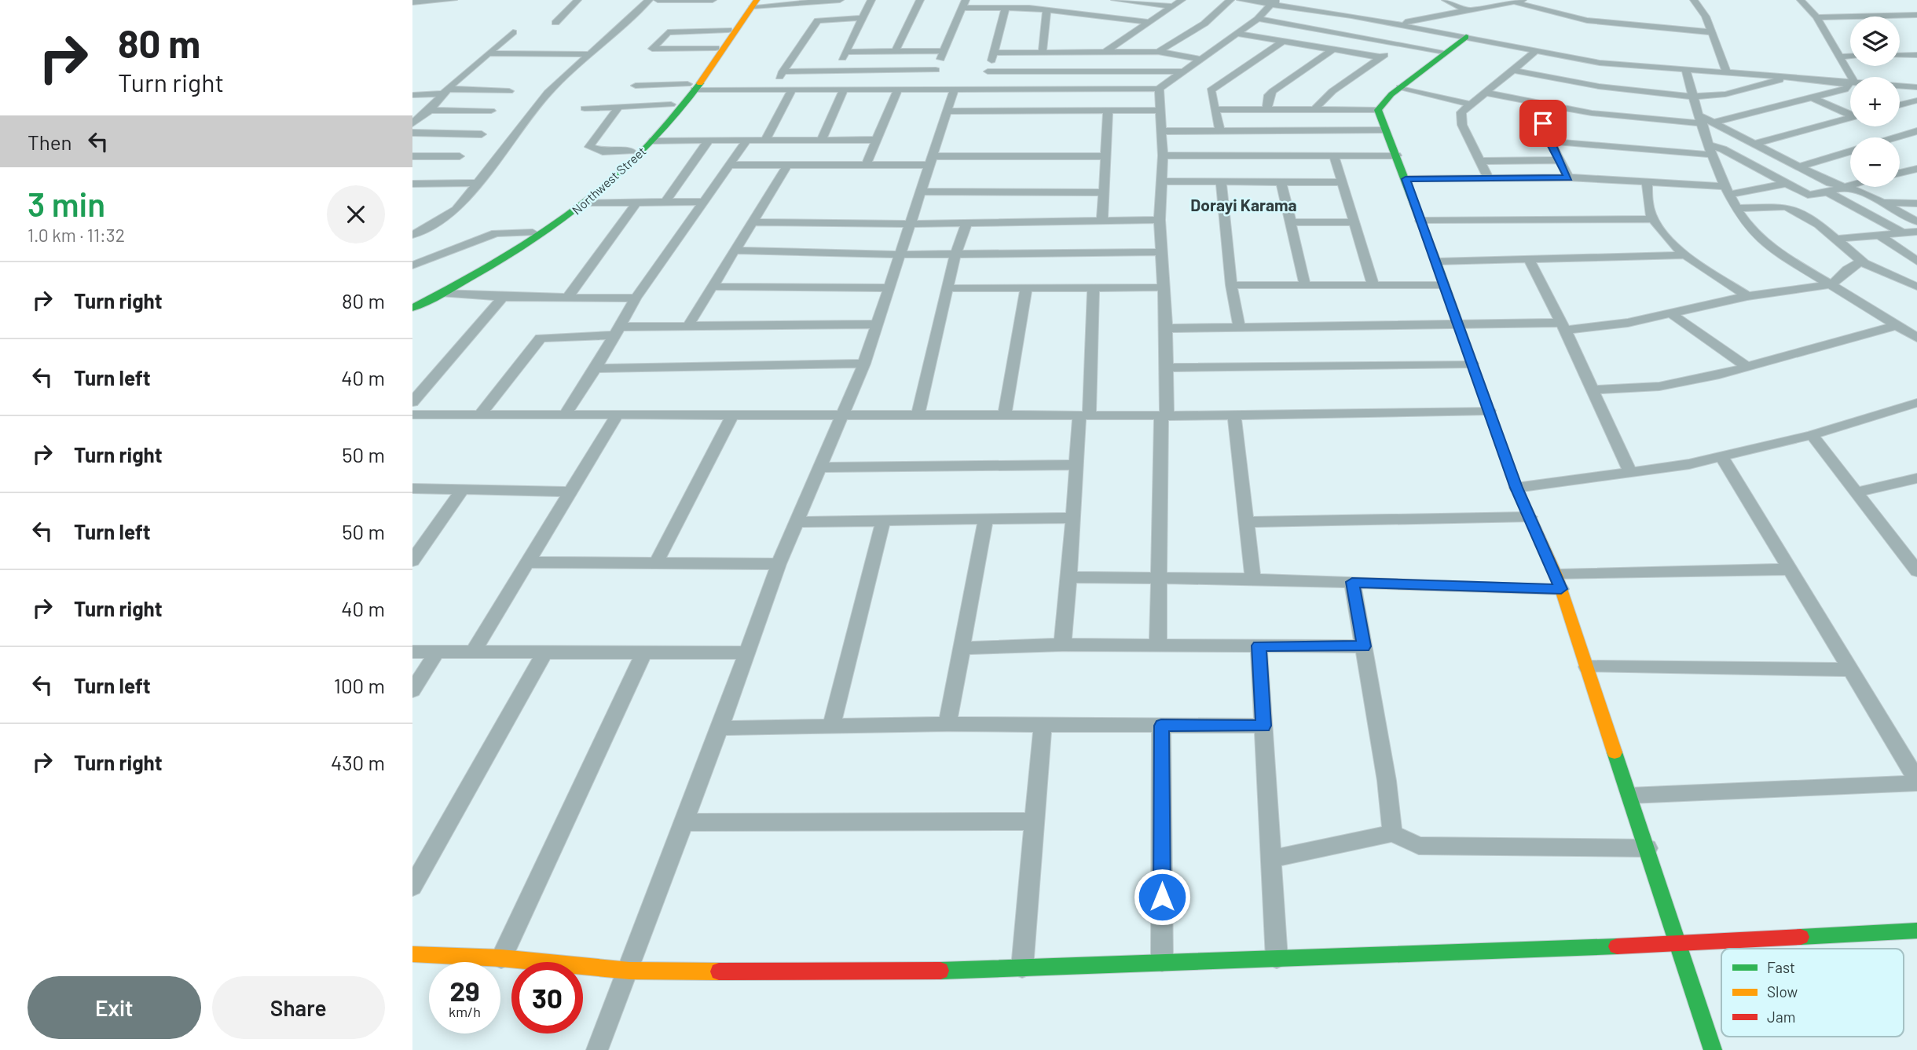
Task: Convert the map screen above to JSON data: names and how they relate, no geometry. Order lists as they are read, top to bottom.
{
  "streets": {
    "street": ["Northwest Street"]
  },
  "districts": ["Dorayi Karama"],
  "legend": ["Fast", "Slow", "Jam"],
  "page": {
    "turn": ["80 m", "Turn right"],
    "map_buttons": ["+", "−"],
    "then": "Then",
    "heading": ["3 min", "1.0 km · 11:32"],
    "list": [
      {
        "name": "Turn right",
        "value": "80 m"
      },
      {
        "name": "Turn left",
        "value": "40 m"
      },
      {
        "name": "Turn right",
        "value": "50 m"
      },
      {
        "name": "Turn left",
        "value": "50 m"
      },
      {
        "name": "Turn right",
        "value": "40 m"
      },
      {
        "name": "Turn left",
        "value": "100 m"
      },
      {
        "name": "Turn right",
        "value": "430 m"
      }
    ],
    "speed": "29 km/h",
    "limit": "30",
    "buttons": ["Exit", "Share"]
  }
}
